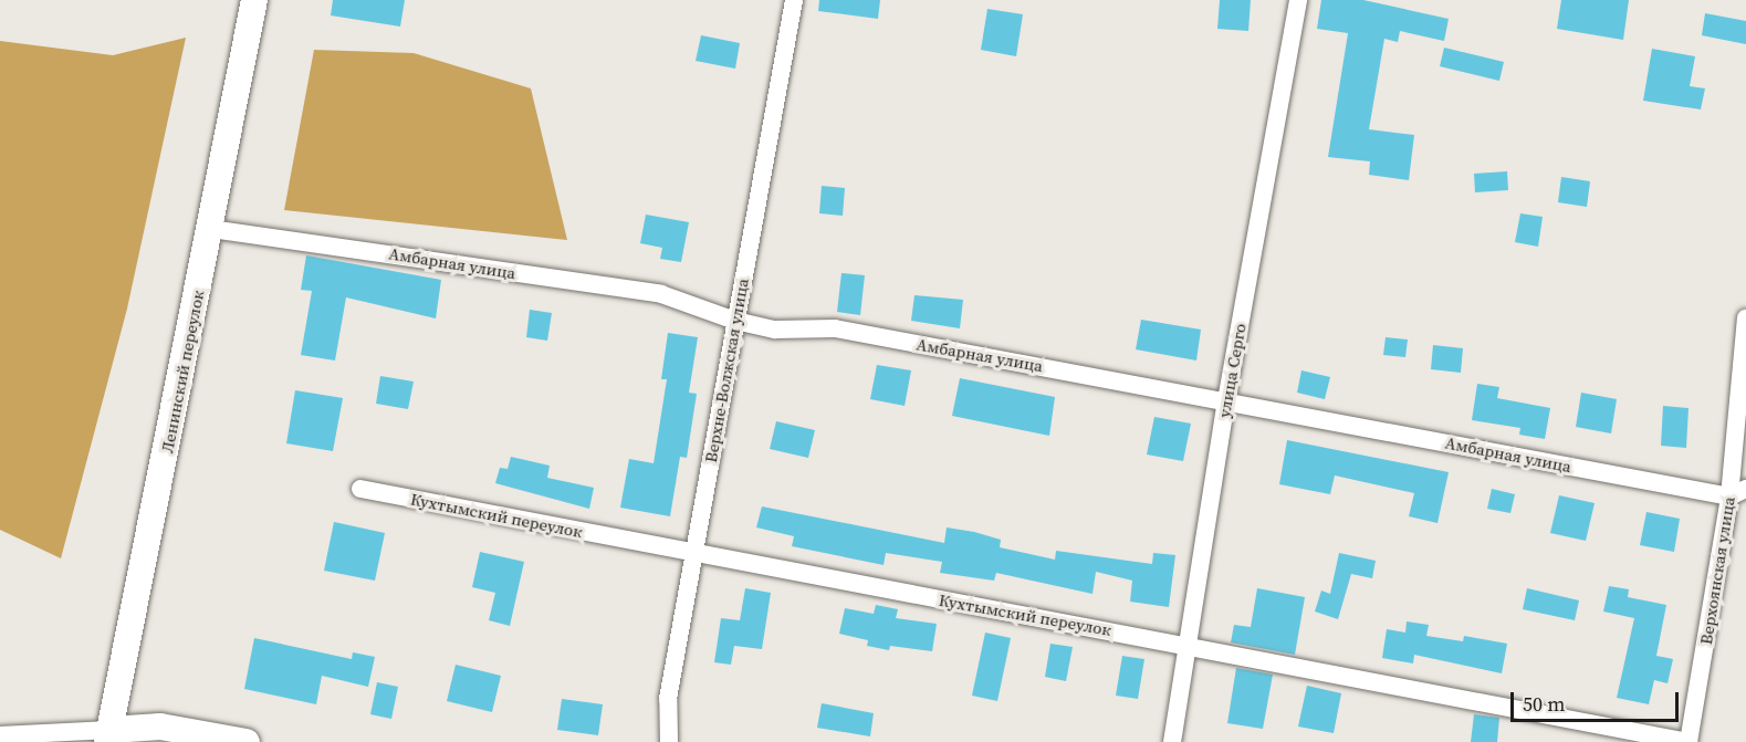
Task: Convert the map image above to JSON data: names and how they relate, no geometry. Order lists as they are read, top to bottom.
{
  "streets": {
    "main road": ["Ленинский переулок"],
    "street": [
      "Амбарная улица",
      "Верхне-Волжская улица",
      "улица Серго",
      "Кухтымский переулок",
      "Верхоянская улица"
    ]
  },
  "crossings": [
    ["Амбарная улица", "Верхне-Волжская улица"],
    ["Амбарная улица", "улица Серго"],
    ["Амбарная улица", "Ленинский переулок"],
    ["Амбарная улица", "Верхоянская улица"],
    ["Верхне-Волжская улица", "Кухтымский переулок"],
    ["улица Серго", "Кухтымский переулок"],
    ["Кухтымский переулок", "Верхоянская улица"]
  ],
  "scale_bar": "50 m"
}
